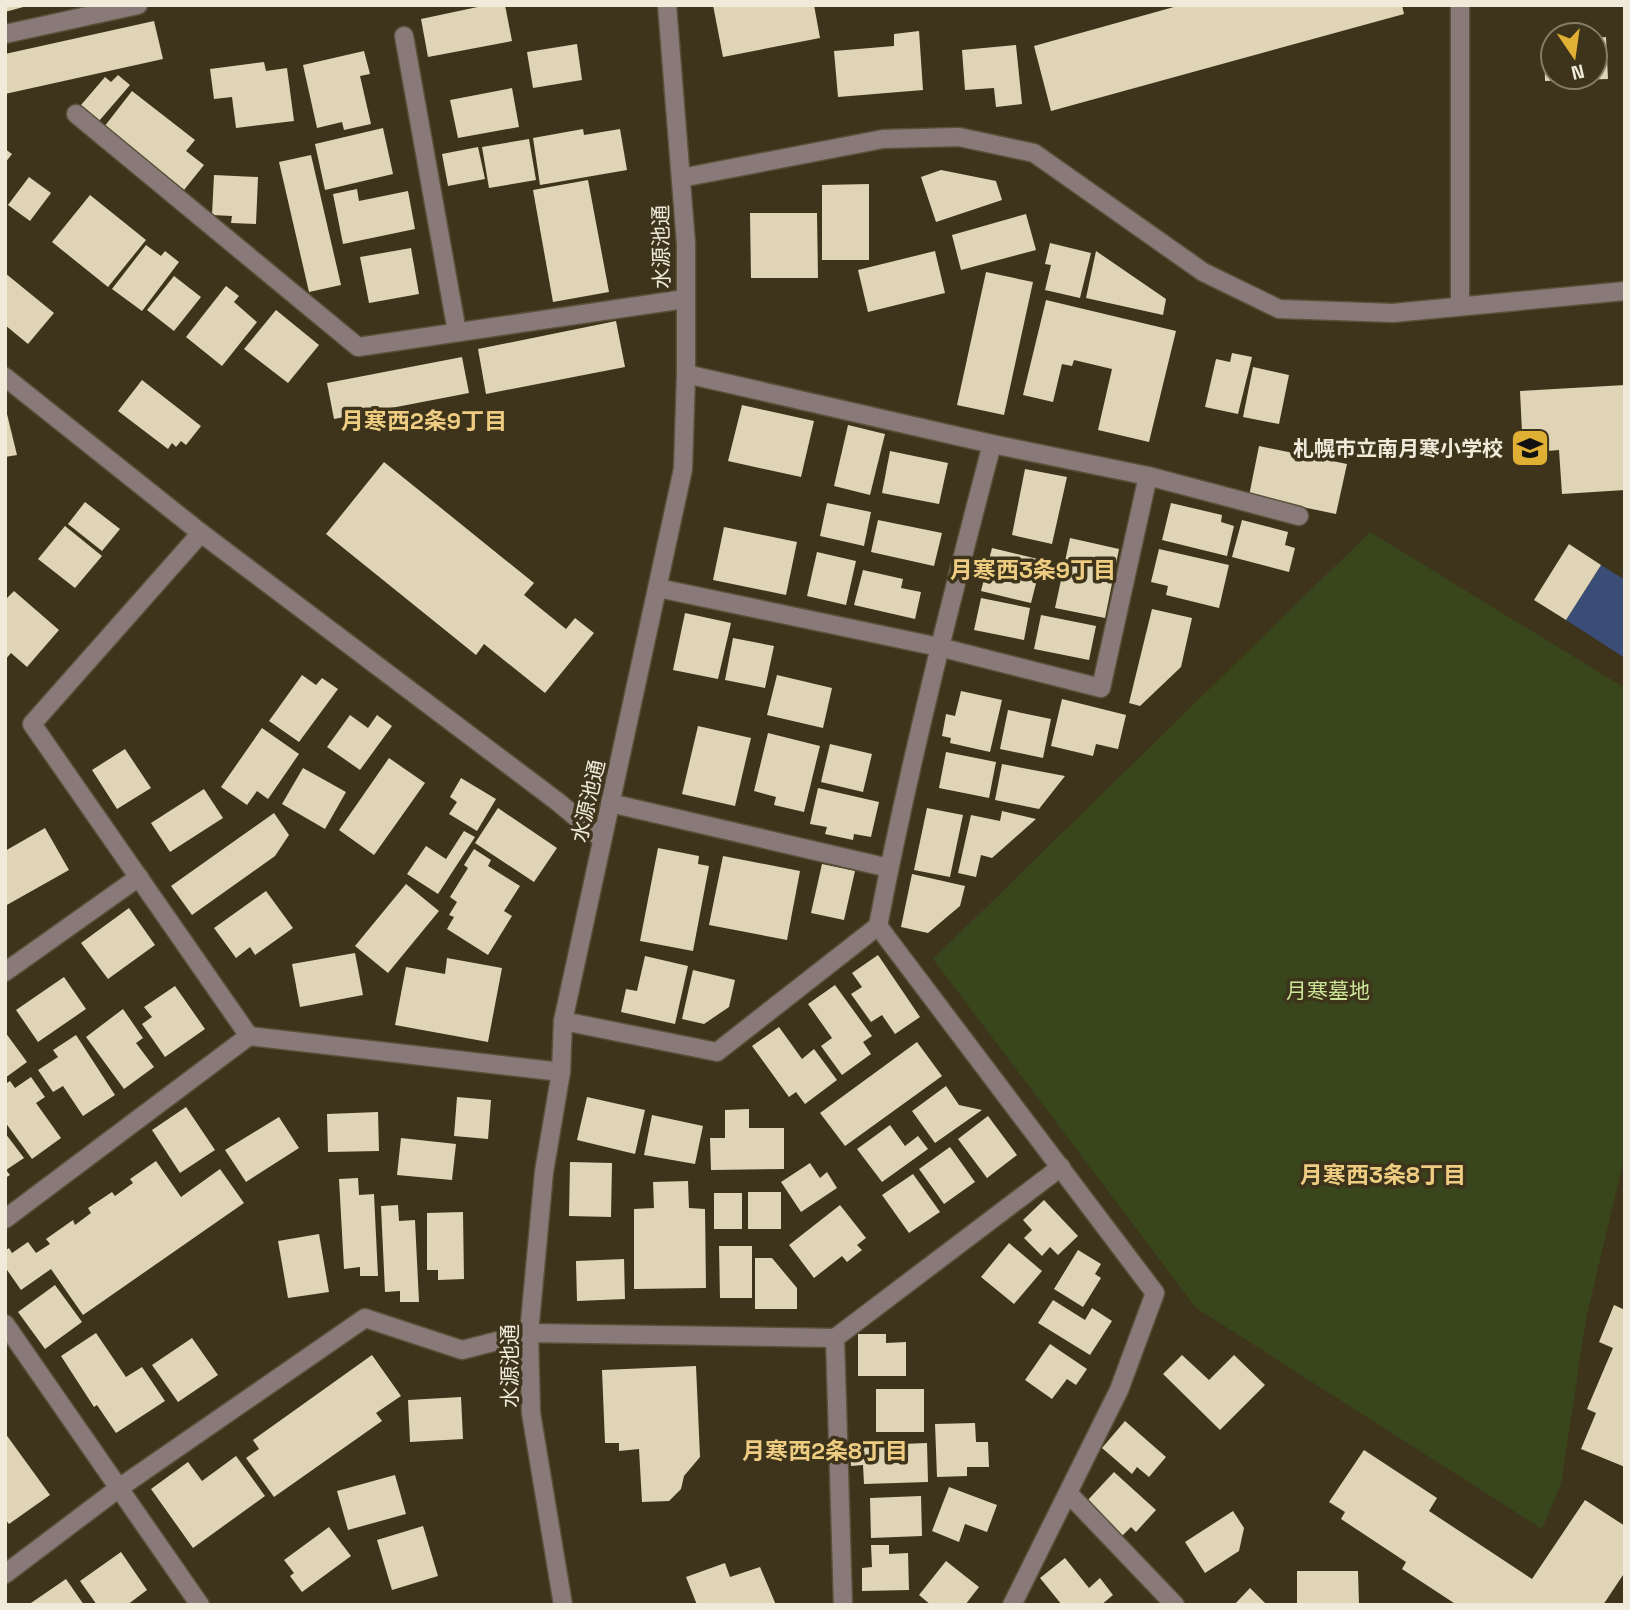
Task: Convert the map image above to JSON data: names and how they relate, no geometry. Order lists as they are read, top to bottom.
{
  "streets": {
    "street": ["水源池通"]
  },
  "districts": [
    "月寒西2条9丁目",
    "月寒西3条9丁目",
    "月寒西3条8丁目",
    "月寒西2条8丁目"
  ],
  "parks": ["月寒墓地"],
  "places": {
    "school or university": ["札幌市立南月寒小学校"]
  },
  "north": "bottom"
}
